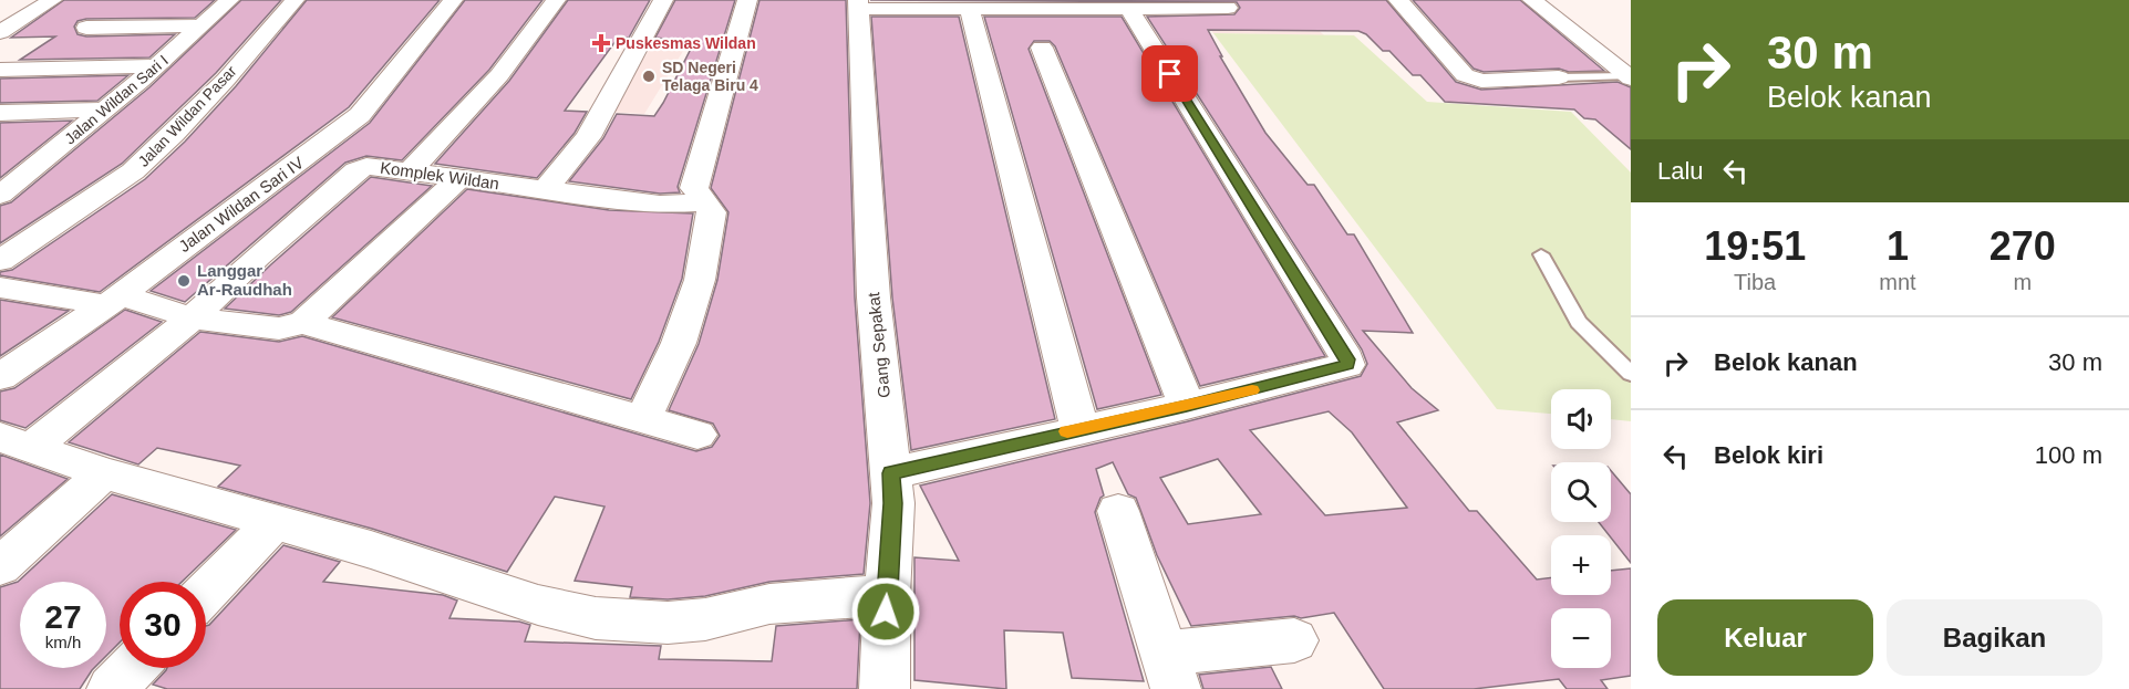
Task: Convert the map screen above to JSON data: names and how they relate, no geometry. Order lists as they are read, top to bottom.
{
  "streets": {
    "street": [
      "Jalan Wildan Sari I",
      "Jalan Wildan Pasar",
      "Komplek Wildan",
      "Jalan Wildan Sari IV",
      "Gang Sepakat"
    ]
  },
  "places": {
    "health": ["Puskesmas Wildan"],
    "other": ["SD Negeri Telaga Biru 4", "Langgar Ar-Raudhah"]
  },
  "page": {
    "turn": ["30 m", "Belok kanan"],
    "then": "Lalu",
    "eta": [
      "19:51",
      "Tiba",
      "1",
      "mnt",
      "270",
      "m"
    ],
    "list": [
      {
        "name": "Belok kanan",
        "value": "30 m"
      },
      {
        "name": "Belok kiri",
        "value": "100 m"
      }
    ],
    "map_buttons": ["+", "−"],
    "speed": "27 km/h",
    "limit": "30",
    "buttons": ["Keluar", "Bagikan"]
  }
}
